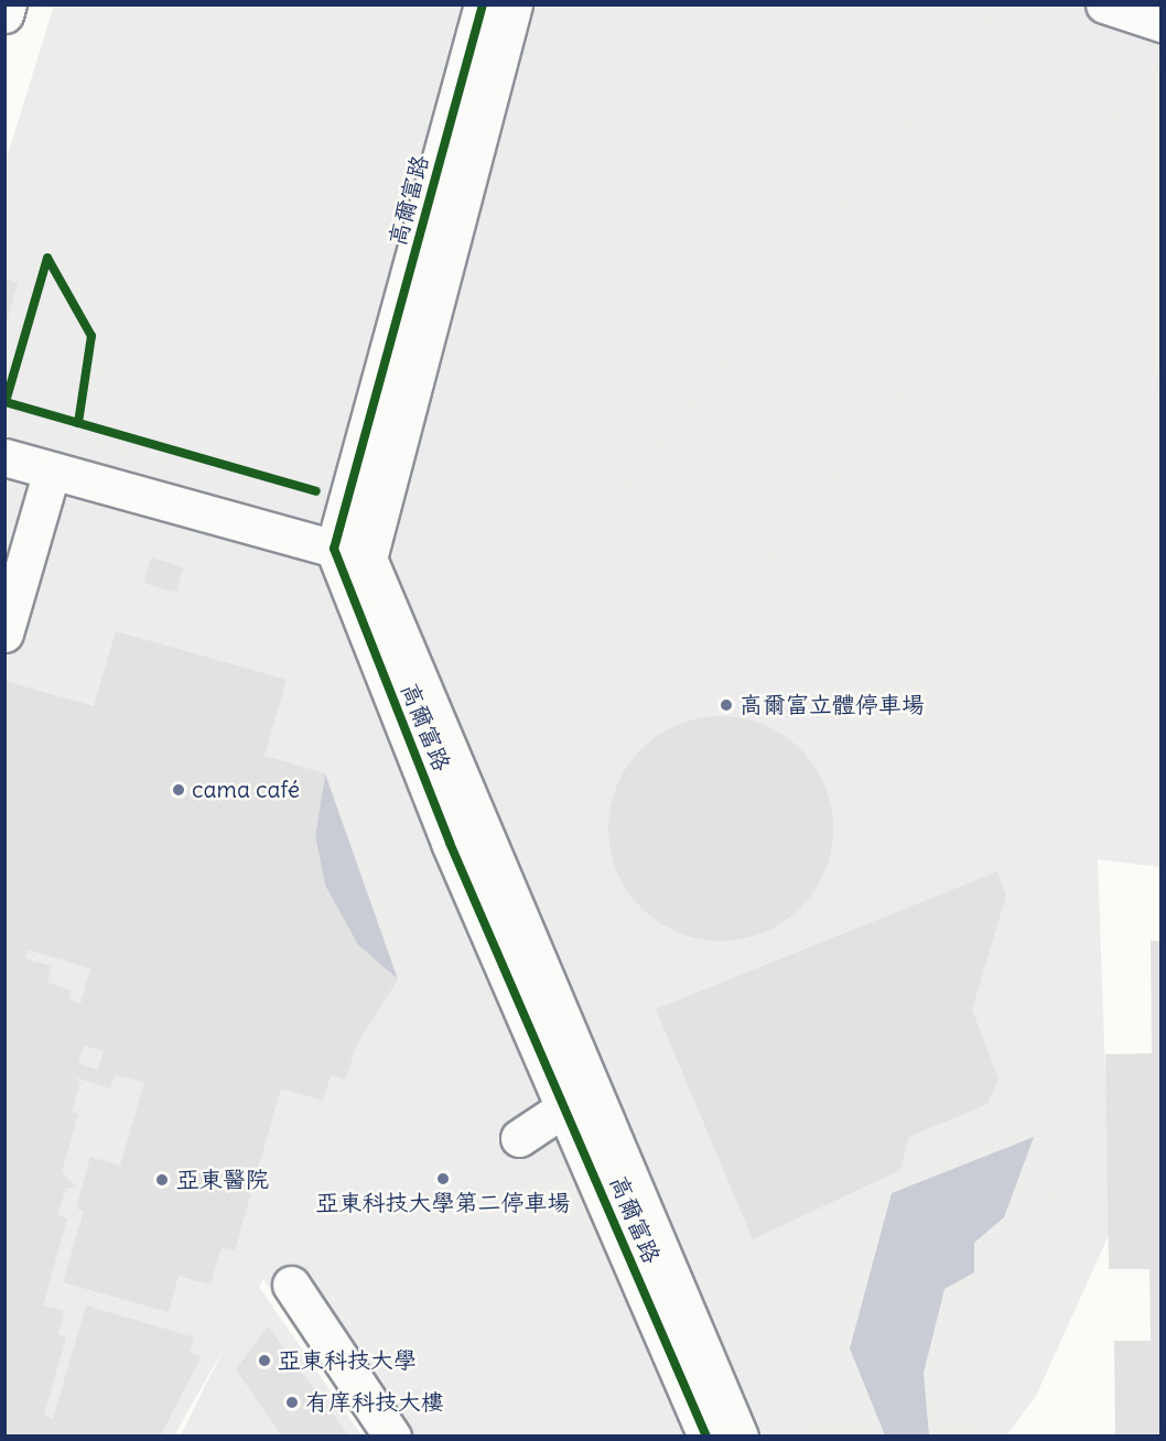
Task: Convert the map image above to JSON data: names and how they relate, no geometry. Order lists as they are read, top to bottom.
{
  "streets": {
    "street": ["高爾富路"]
  },
  "places": [
    "高爾富立體停車場",
    "cama café",
    "亞東科技大學第二停車場",
    "亞東醫院",
    "亞東科技大學",
    "有庠科技大樓"
  ]
}
